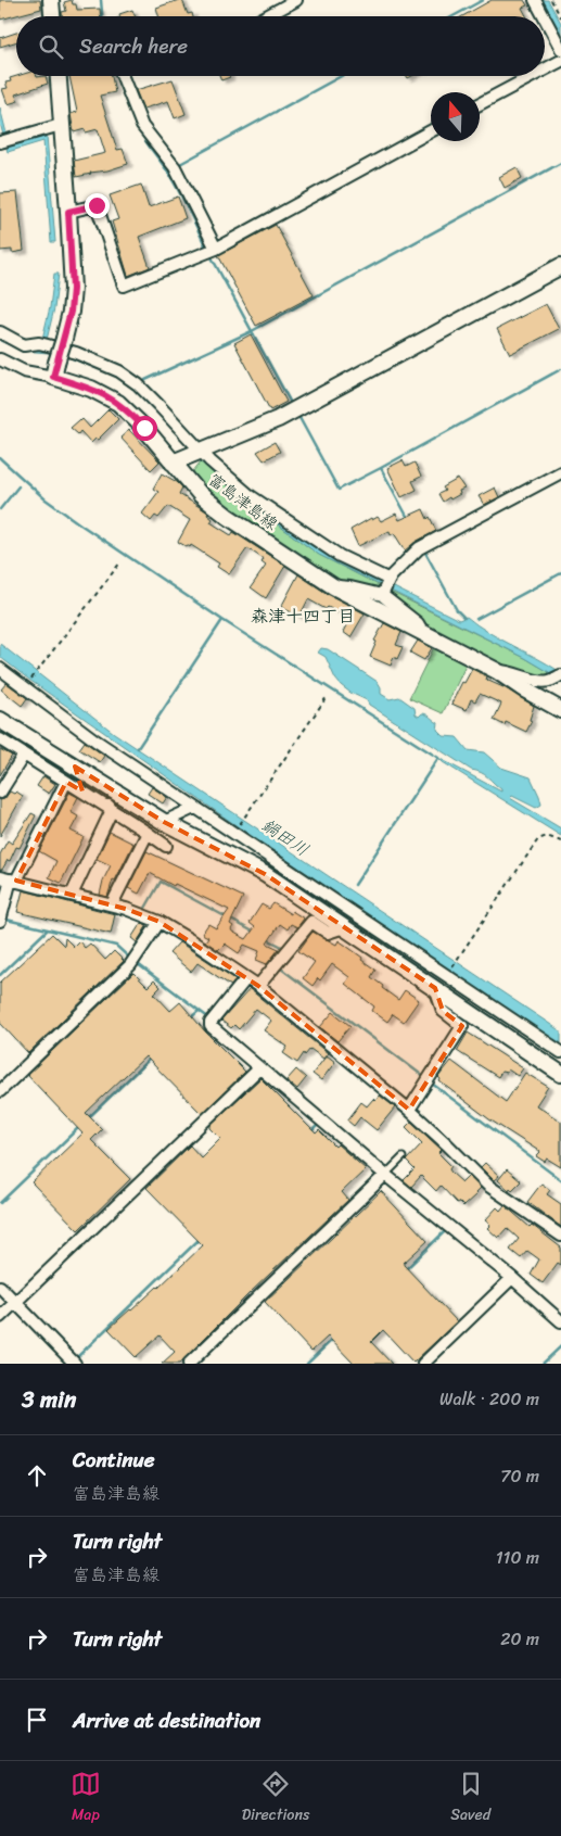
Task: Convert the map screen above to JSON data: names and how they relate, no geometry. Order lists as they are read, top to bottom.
{
  "streets": {
    "street": ["富島津島線"]
  },
  "districts": ["森津十四丁目"],
  "water": ["鍋田川"],
  "north": "top",
  "page": {
    "search": "Search here",
    "heading": ["3 min", "Walk · 200 m"],
    "list": [
      ["Continue", "富島津島線", "70 m"],
      ["Turn right", "富島津島線", "110 m"],
      ["Turn right", "20 m"],
      "Arrive at destination"
    ],
    "nav": ["Map", "Directions", "Saved"]
  }
}
